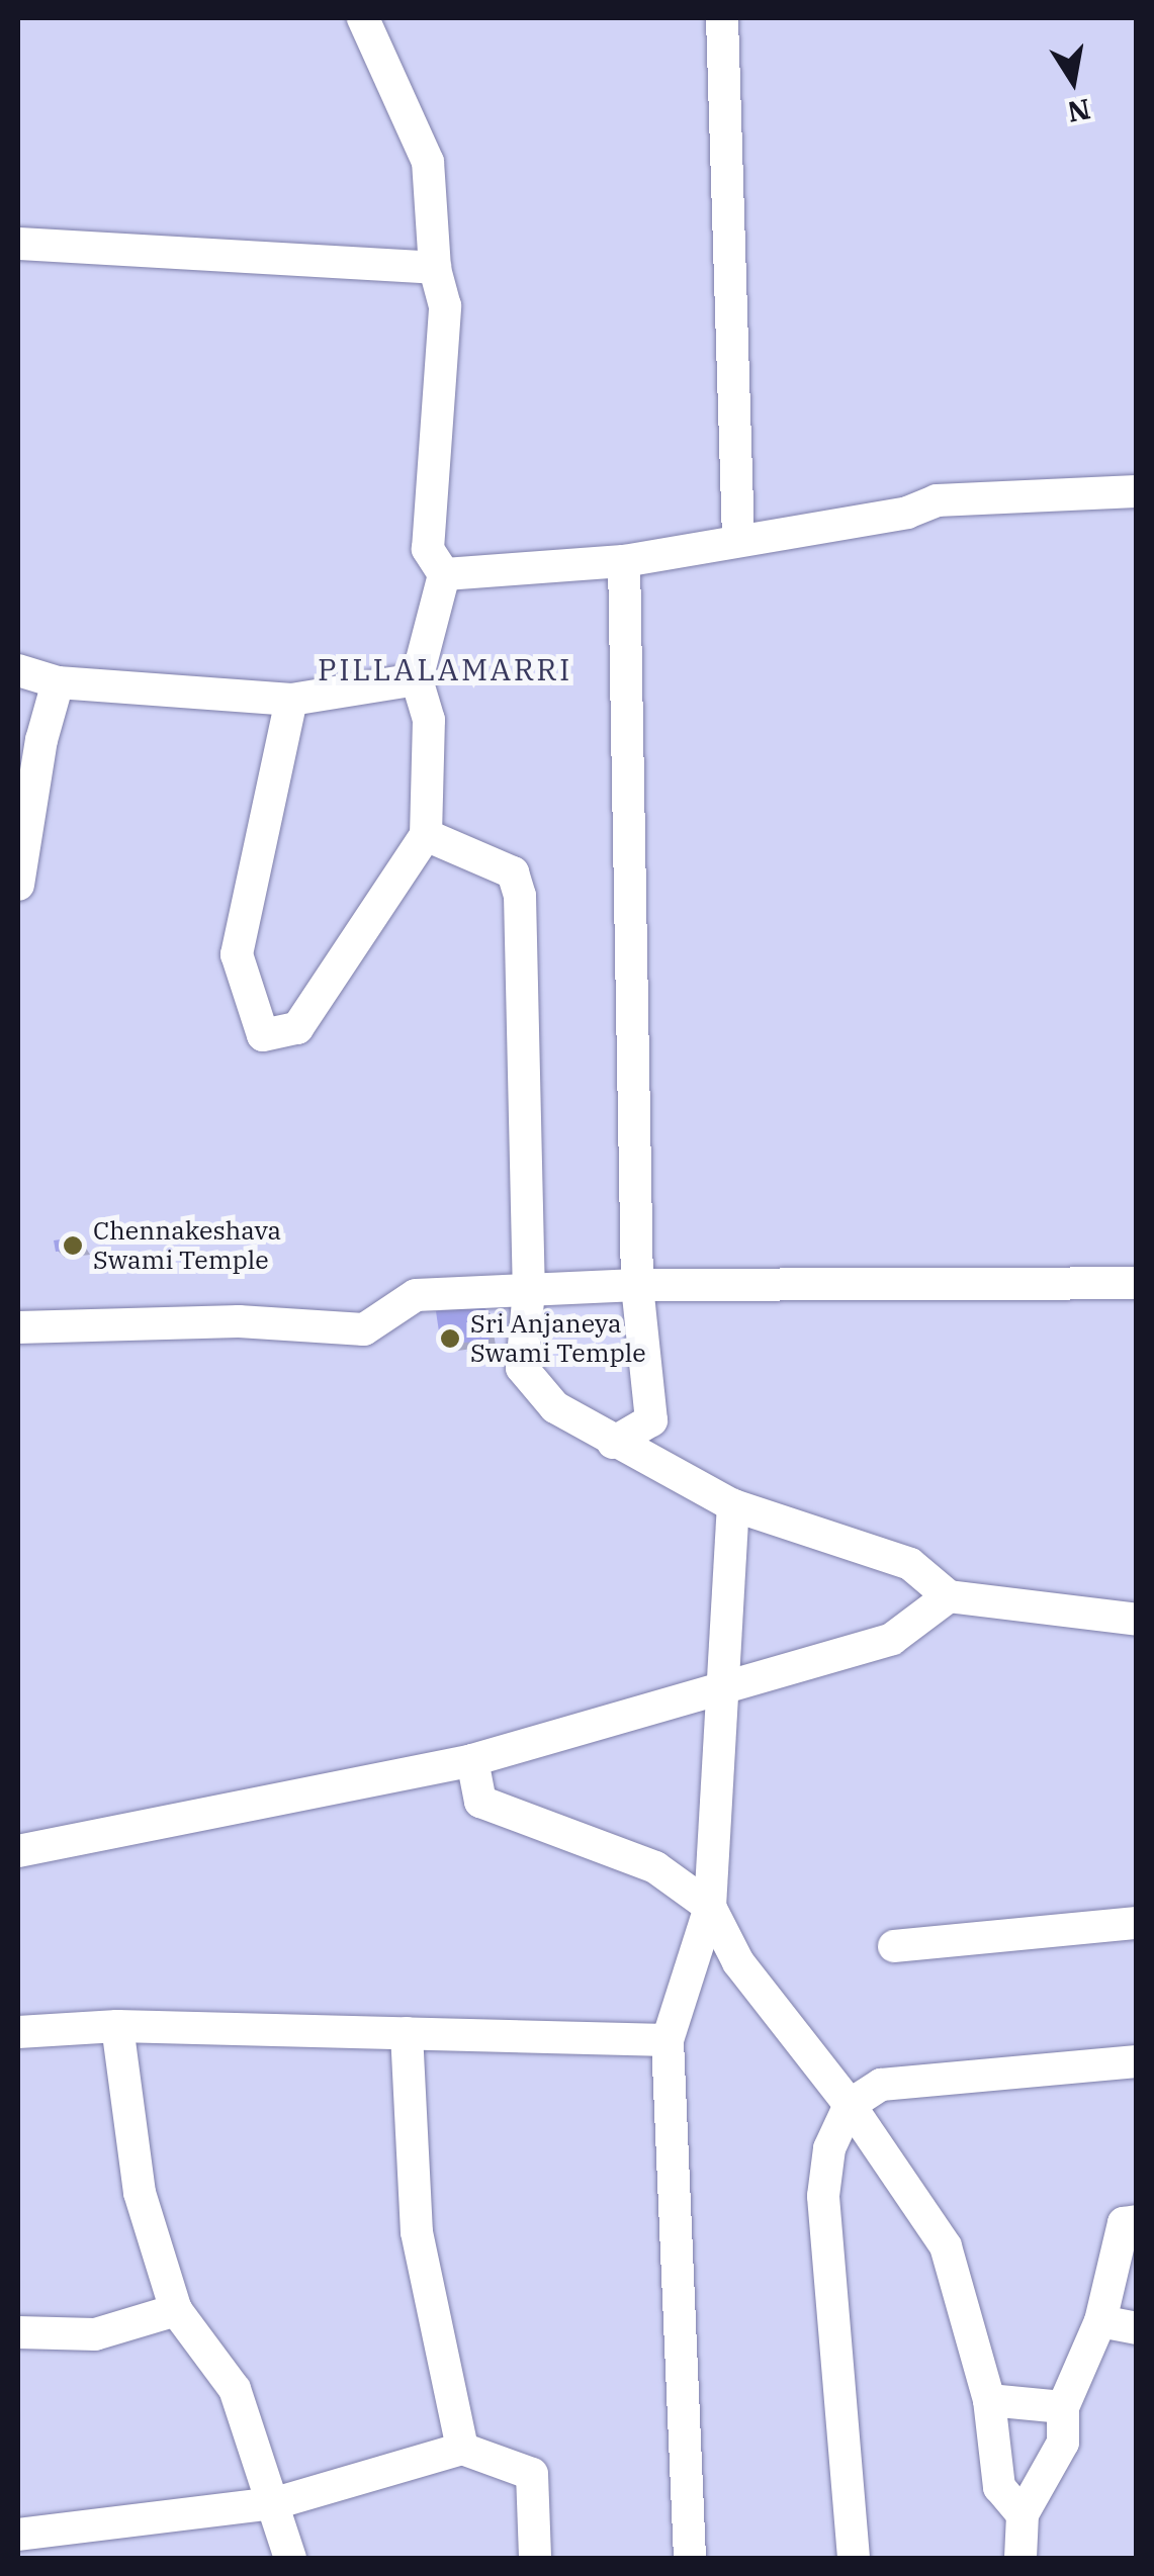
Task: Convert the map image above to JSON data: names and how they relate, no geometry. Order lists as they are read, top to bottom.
{
  "districts": ["PILLALAMARRI"],
  "places": ["Chennakeshava Swami Temple", "Sri Anjaneya Swami Temple"],
  "north": "bottom"
}
